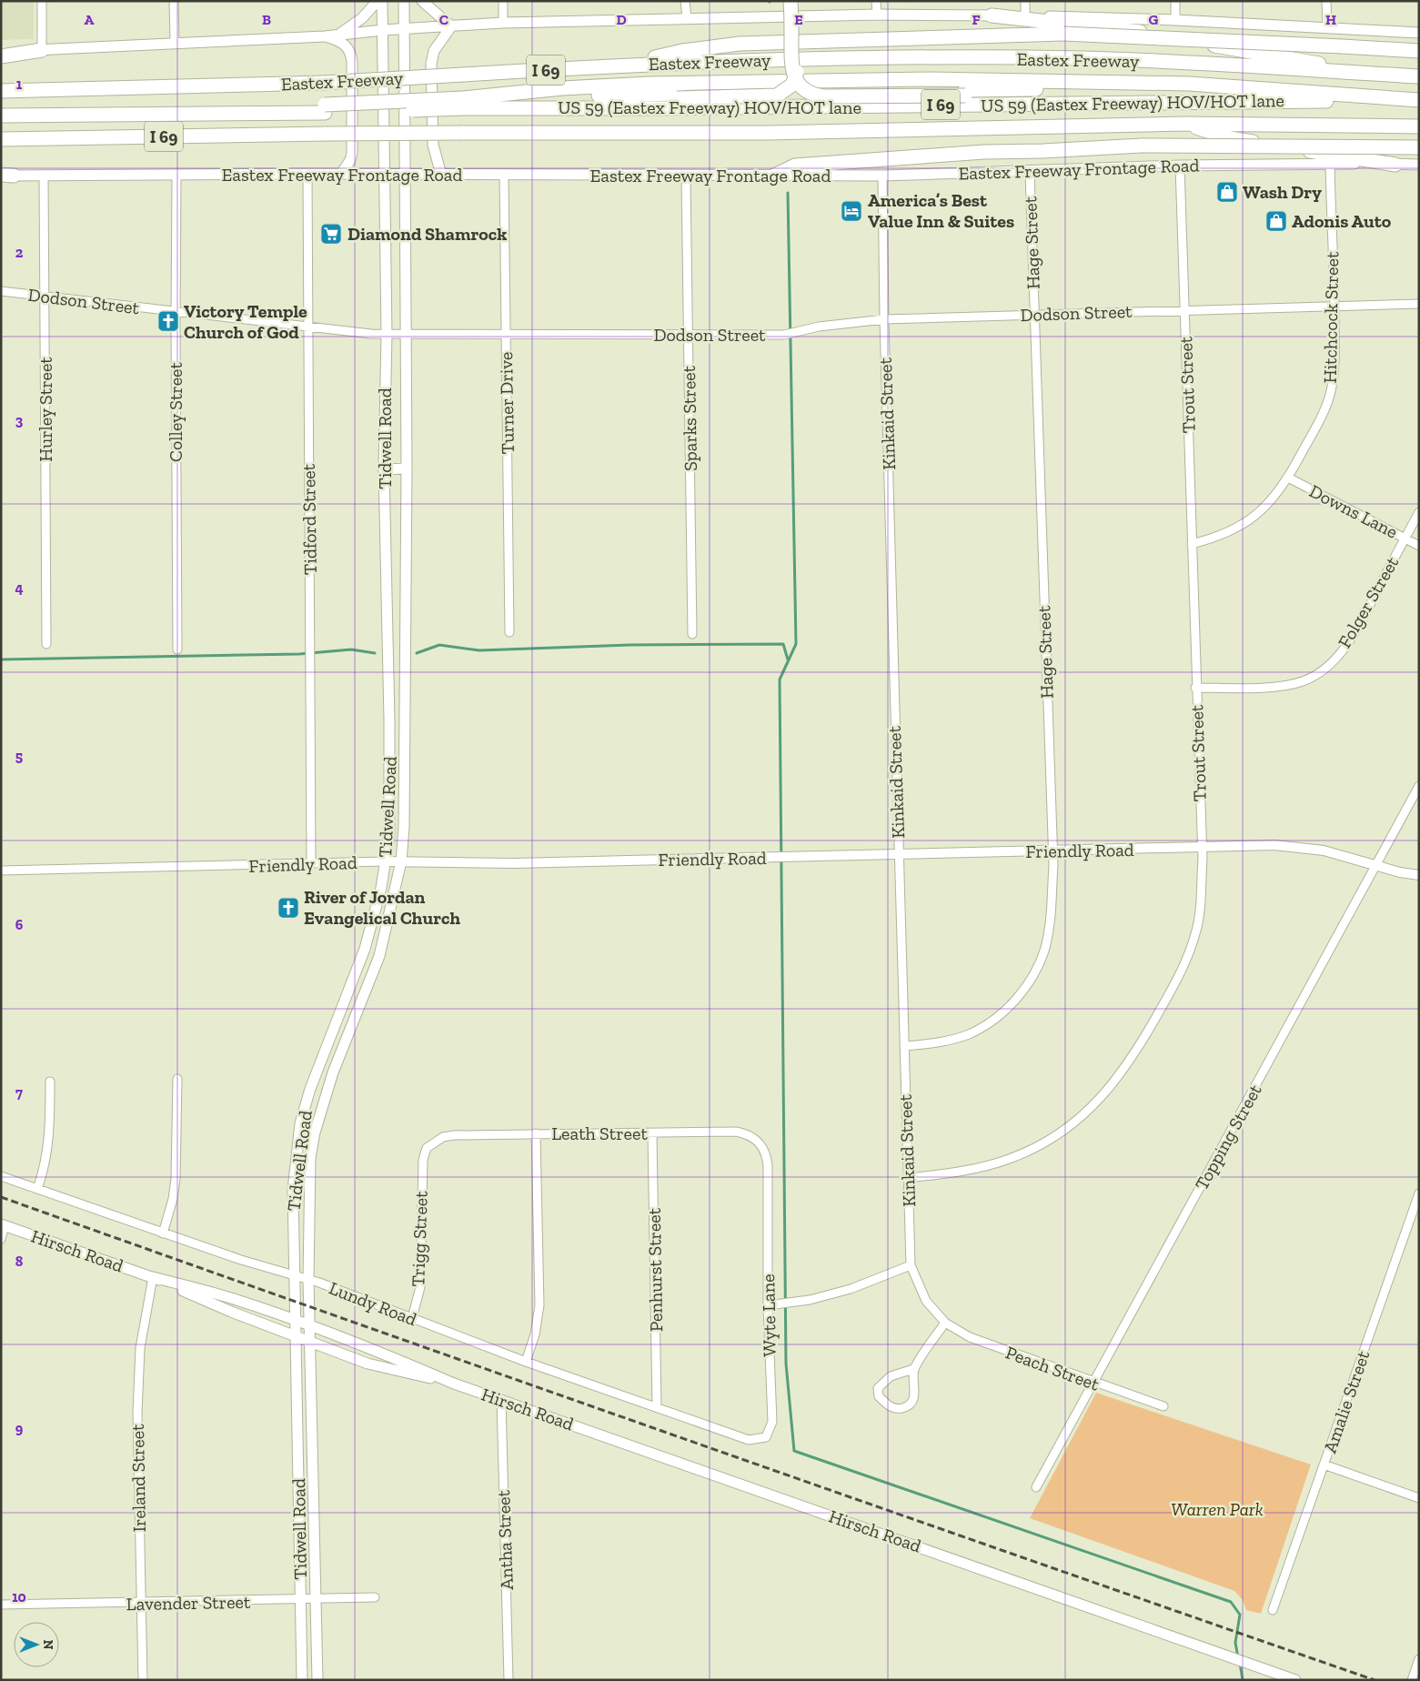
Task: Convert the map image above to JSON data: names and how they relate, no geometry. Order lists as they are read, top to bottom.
{
  "streets": {
    "highway": ["Eastex Freeway", "I 69", "US 59 (Eastex Freeway) HOV/HOT lane"],
    "main road": ["Eastex Freeway Frontage Road", "Tidwell Road", "Hirsch Road"],
    "street": [
      "Hage Street",
      "Dodson Street",
      "Hitchcock Street",
      "Trout Street",
      "Turner Drive",
      "Hurley Street",
      "Colley Street",
      "Kinkaid Street",
      "Sparks Street",
      "Downs Lane",
      "Tidford Street",
      "Folger Street",
      "Friendly Road",
      "Leath Street",
      "Topping Street",
      "Trigg Street",
      "Penhurst Street",
      "Lundy Road",
      "Wyte Lane",
      "Peach Street",
      "Amalie Street",
      "Ireland Street",
      "Antha Street",
      "Lavender Street"
    ]
  },
  "crossings": [
    ["Eastex Freeway", "US 59 (Eastex Freeway) HOV/HOT lane"],
    ["Eastex Freeway Frontage Road", "Hage Street"],
    ["Eastex Freeway Frontage Road", "Hitchcock Street"],
    ["Eastex Freeway Frontage Road", "Trout Street"],
    ["Eastex Freeway Frontage Road", "Turner Drive"],
    ["Eastex Freeway Frontage Road", "Hurley Street"],
    ["Eastex Freeway Frontage Road", "Colley Street"],
    ["Eastex Freeway Frontage Road", "Kinkaid Street"],
    ["Eastex Freeway Frontage Road", "Sparks Street"],
    ["Eastex Freeway Frontage Road", "Tidwell Road"],
    ["Eastex Freeway Frontage Road", "Tidford Street"],
    ["Hage Street", "Dodson Street"],
    ["Hage Street", "Kinkaid Street"],
    ["Hage Street", "Friendly Road"],
    ["Dodson Street", "Hitchcock Street"],
    ["Dodson Street", "Trout Street"],
    ["Dodson Street", "Turner Drive"],
    ["Dodson Street", "Hurley Street"],
    ["Dodson Street", "Colley Street"],
    ["Dodson Street", "Kinkaid Street"],
    ["Dodson Street", "Sparks Street"],
    ["Dodson Street", "Tidwell Road"],
    ["Dodson Street", "Tidford Street"],
    ["Hitchcock Street", "Trout Street"],
    ["Hitchcock Street", "Downs Lane"],
    ["Trout Street", "Kinkaid Street"],
    ["Trout Street", "Folger Street"],
    ["Trout Street", "Friendly Road"],
    ["Kinkaid Street", "Friendly Road"],
    ["Kinkaid Street", "Peach Street"],
    ["Tidwell Road", "Friendly Road"],
    ["Tidwell Road", "Hirsch Road"],
    ["Tidwell Road", "Lundy Road"],
    ["Tidwell Road", "Lavender Street"],
    ["Downs Lane", "Folger Street"],
    ["Tidford Street", "Friendly Road"],
    ["Friendly Road", "Topping Street"],
    ["Leath Street", "Trigg Street"],
    ["Leath Street", "Penhurst Street"],
    ["Leath Street", "Wyte Lane"],
    ["Topping Street", "Peach Street"],
    ["Trigg Street", "Lundy Road"],
    ["Hirsch Road", "Ireland Street"],
    ["Hirsch Road", "Antha Street"],
    ["Penhurst Street", "Lundy Road"],
    ["Lundy Road", "Wyte Lane"],
    ["Ireland Street", "Lavender Street"]
  ],
  "parks": ["Warren Park"],
  "places": {
    "shop": ["Wash Dry", "Adonis Auto"],
    "hotel": ["America’s Best Value Inn & Suites"],
    "supermarket": ["Diamond Shamrock"],
    "church": ["Victory Temple Church of God", "River of Jordan Evangelical Church"]
  },
  "north": "right",
  "grid": {
    "columns": [
      "A",
      "B",
      "C",
      "D",
      "E",
      "F",
      "G",
      "H"
    ],
    "rows": [
      "1",
      "2",
      "3",
      "4",
      "5",
      "6",
      "7",
      "8",
      "9",
      "10"
    ]
  }
}
